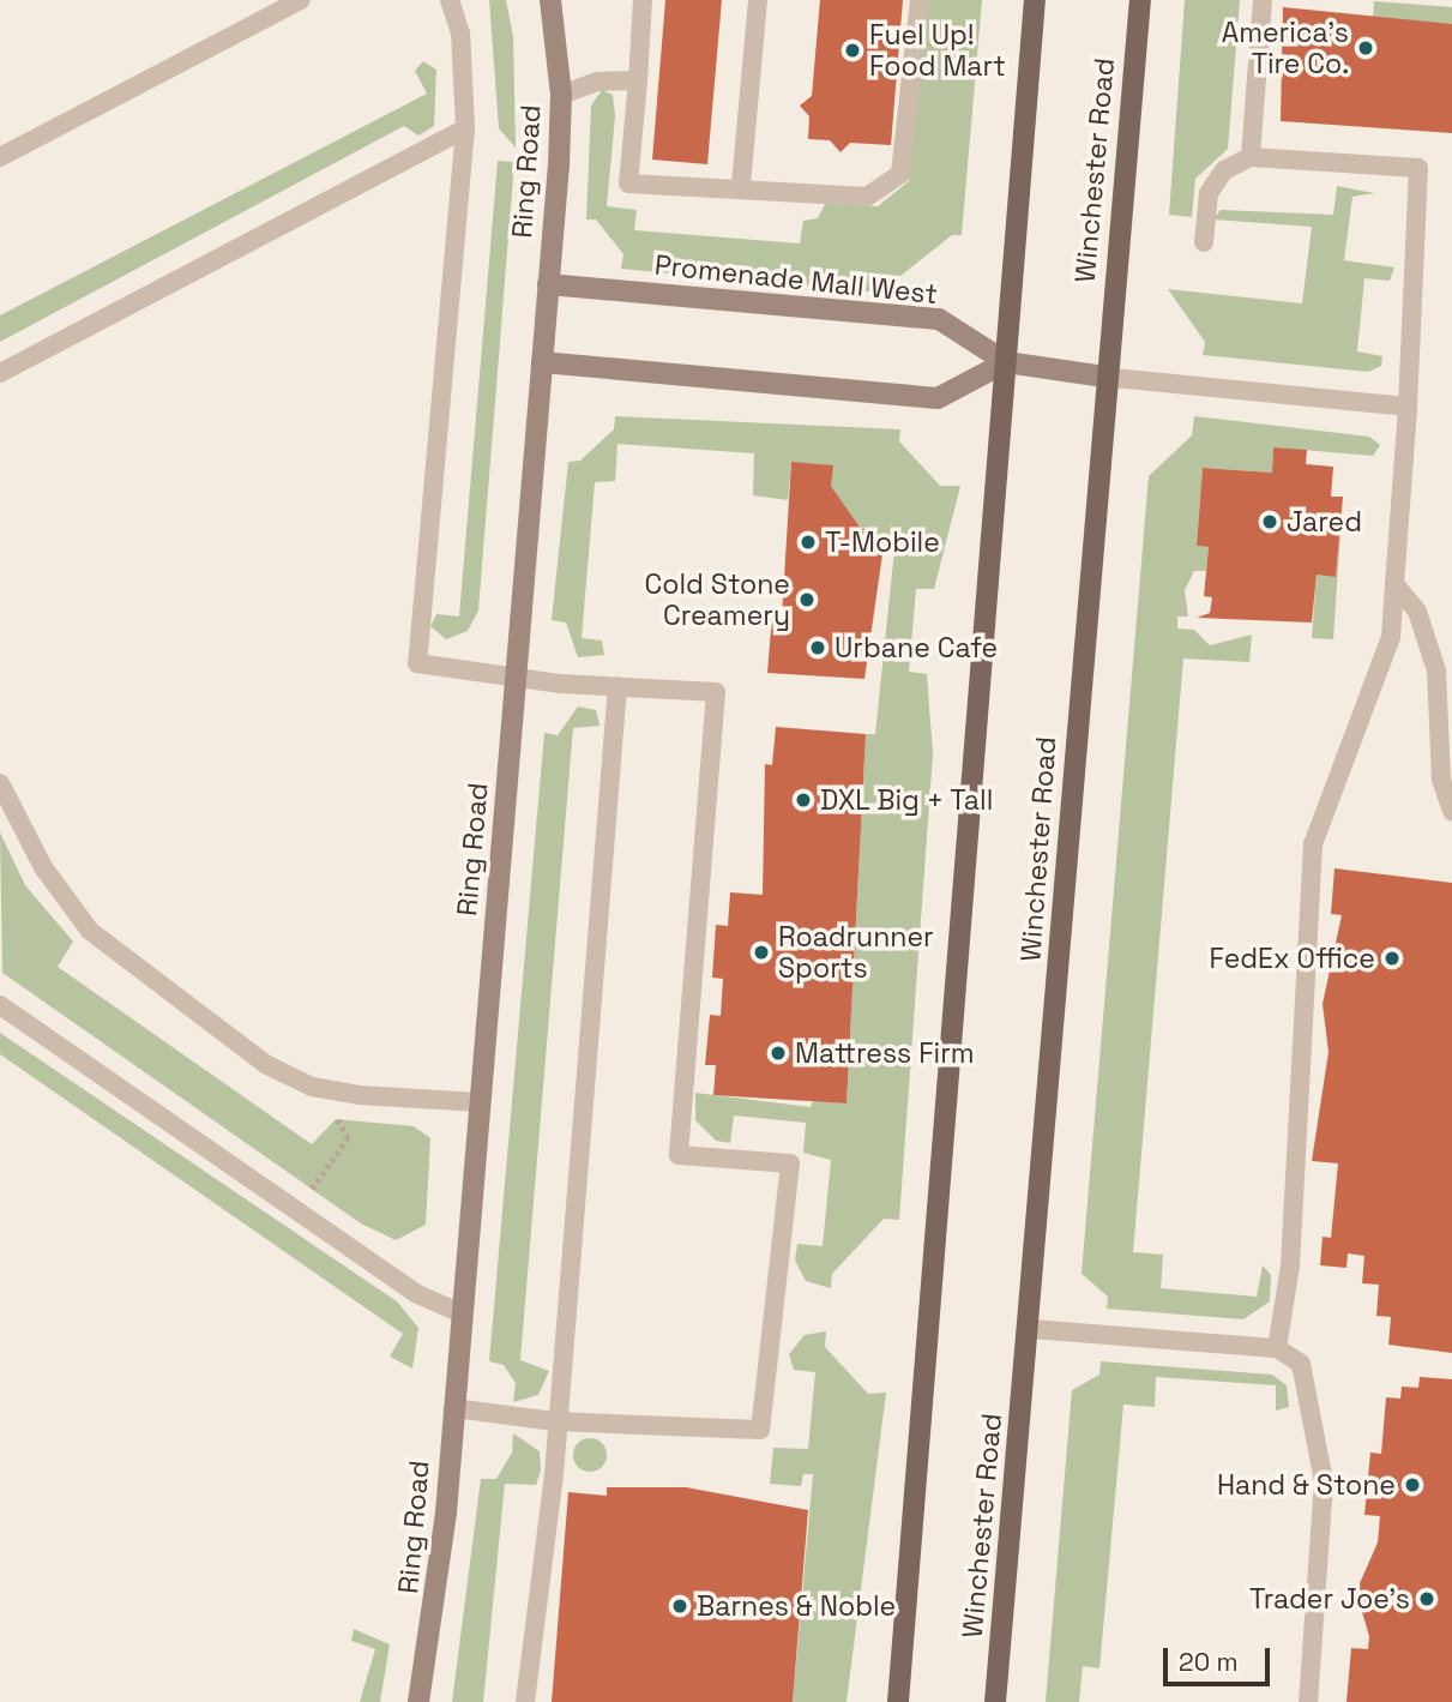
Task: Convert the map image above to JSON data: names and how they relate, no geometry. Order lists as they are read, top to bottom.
{
  "streets": {
    "main road": ["Winchester Road"],
    "street": ["Ring Road", "Promenade Mall West"]
  },
  "crossings": [
    ["Ring Road", "Promenade Mall West"]
  ],
  "places": [
    "America's Tire Co.",
    "Fuel Up! Food Mart",
    "Jared",
    "T-Mobile",
    "Cold Stone Creamery",
    "Urbane Cafe",
    "DXL Big + Tall",
    "Roadrunner Sports",
    "FedEx Office",
    "Mattress Firm",
    "Hand & Stone",
    "Trader Joe's",
    "Barnes & Noble"
  ],
  "scale_bar": "20 m"
}
